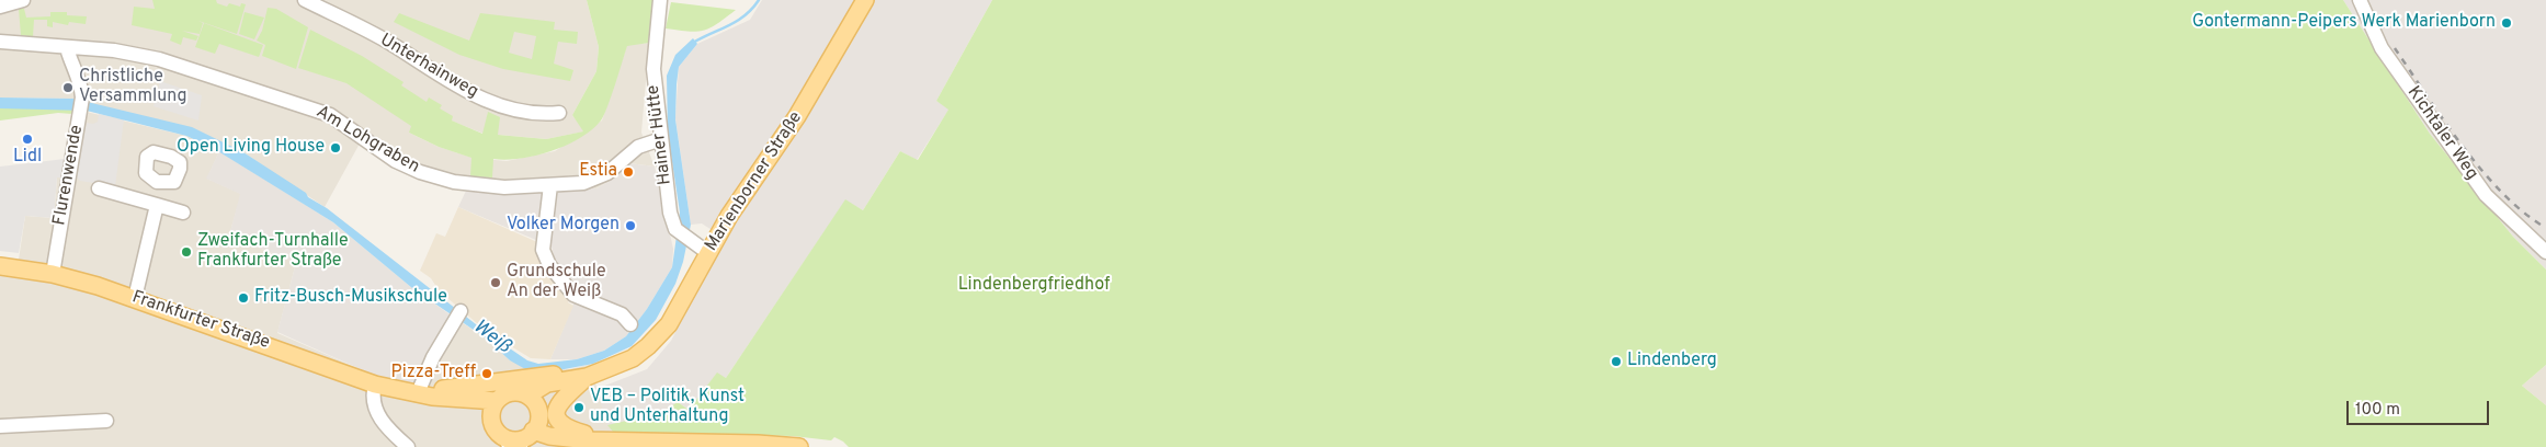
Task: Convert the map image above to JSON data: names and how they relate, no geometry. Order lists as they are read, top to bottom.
{
  "streets": {
    "main road": ["Marienborner Straße", "Frankfurter Straße"],
    "street": [
      "Unterhainweg",
      "Kichtaler Weg",
      "Hainer Hütte",
      "Am Lohgraben",
      "Flurenwende"
    ]
  },
  "crossings": [
    ["Hainer Hütte", "Am Lohgraben"],
    ["Hainer Hütte", "Marienborner Straße"],
    ["Am Lohgraben", "Flurenwende"],
    ["Flurenwende", "Frankfurter Straße"]
  ],
  "water": ["Weiß"],
  "parks": ["Lindenbergfriedhof"],
  "places": [
    "Gontermann-Peipers Werk Marienborn",
    "Christliche Versammlung",
    "Lidl",
    "Open Living House",
    "Estia",
    "Volker Morgen",
    "Zweifach-Turnhalle Frankfurter Straße",
    "Grundschule An der Weiß",
    "Fritz-Busch-Musikschule",
    "Lindenberg",
    "Pizza-Treff",
    "VEB – Politik, Kunst und Unterhaltung"
  ],
  "scale_bar": "100 m"
}
